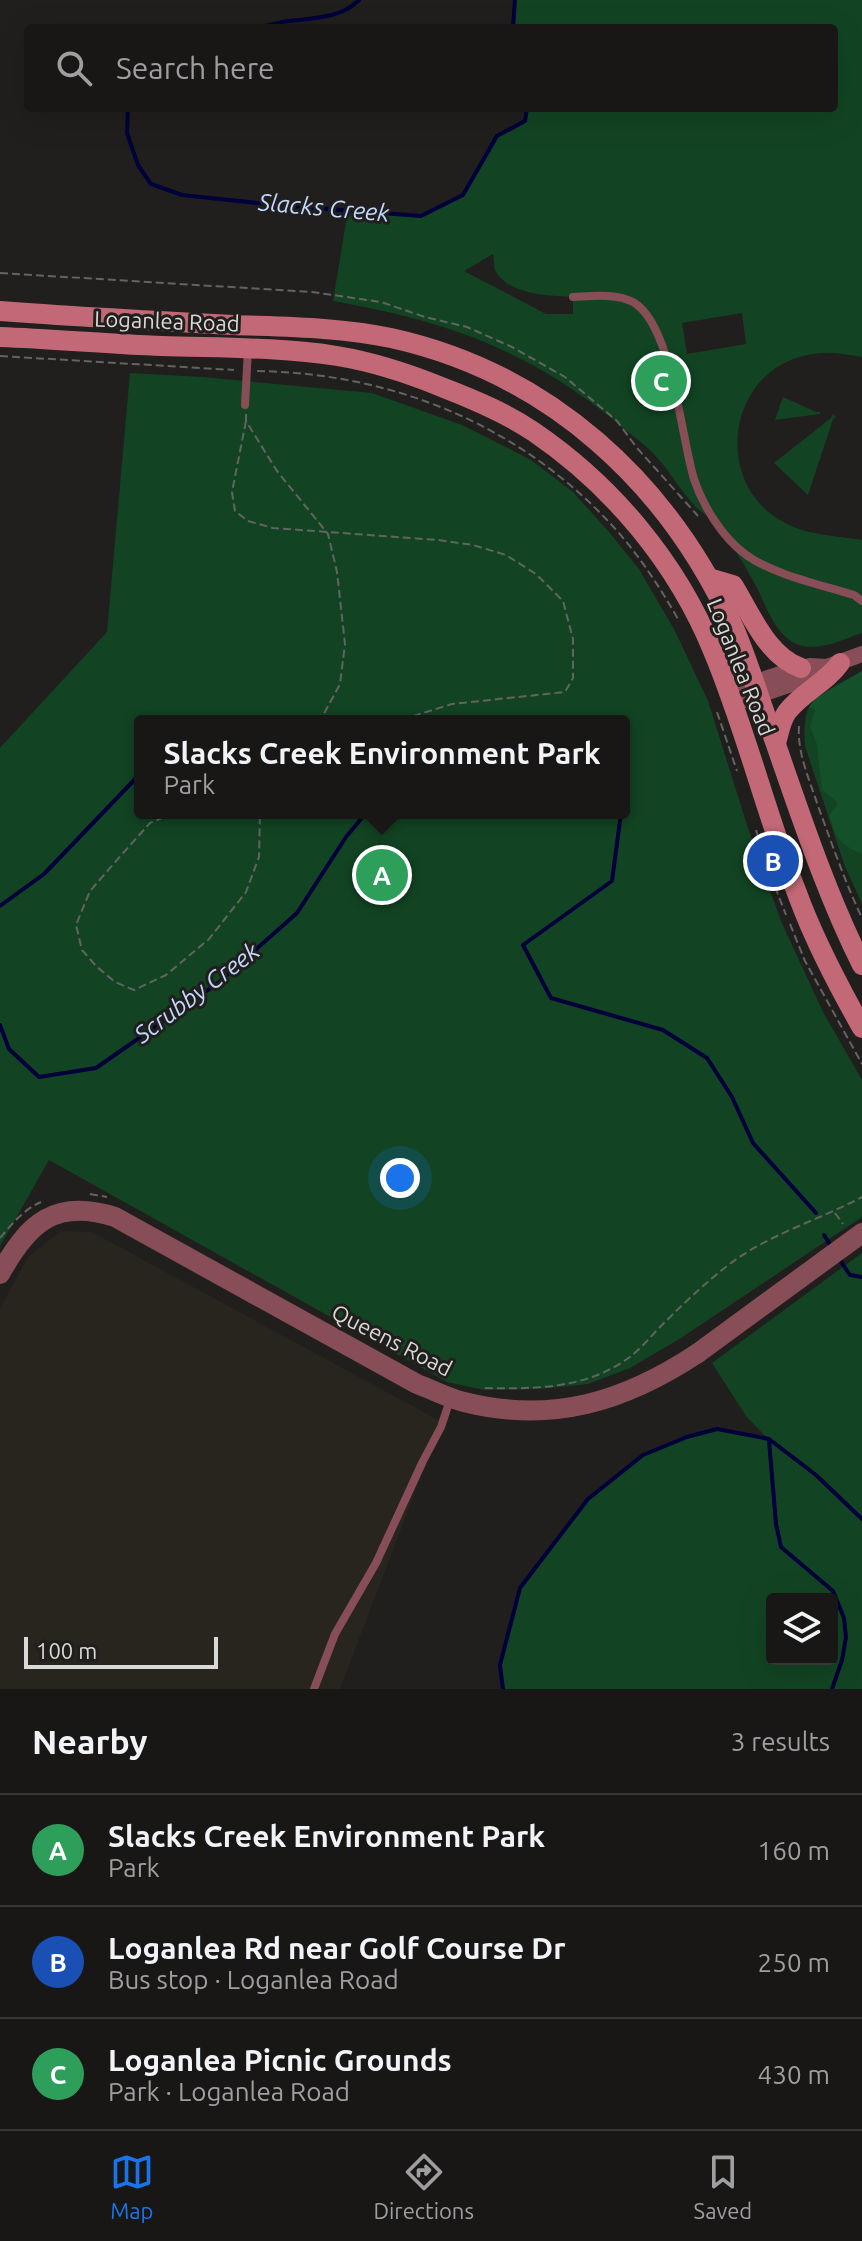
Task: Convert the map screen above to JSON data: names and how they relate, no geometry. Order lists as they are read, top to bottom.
{
  "streets": {
    "main road": ["Loganlea Road"],
    "street": ["Queens Road"]
  },
  "water": ["Slacks Creek", "Scrubby Creek"],
  "scale_bar": "100 m",
  "page": {
    "search": "Search here",
    "pins": ["C", "B", "A"],
    "popup": ["Slacks Creek Environment Park", "Park"],
    "scale": "100 m",
    "heading": ["Nearby", "3 results"],
    "list": [
      {
        "mark": "A",
        "name": "Slacks Creek Environment Park",
        "note": "Park",
        "value": "160 m"
      },
      {
        "mark": "B",
        "name": "Loganlea Rd near Golf Course Dr",
        "note": "Bus stop · Loganlea Road",
        "value": "250 m"
      },
      {
        "mark": "C",
        "name": "Loganlea Picnic Grounds",
        "note": "Park · Loganlea Road",
        "value": "430 m"
      }
    ],
    "nav": ["Map", "Directions", "Saved"]
  }
}
